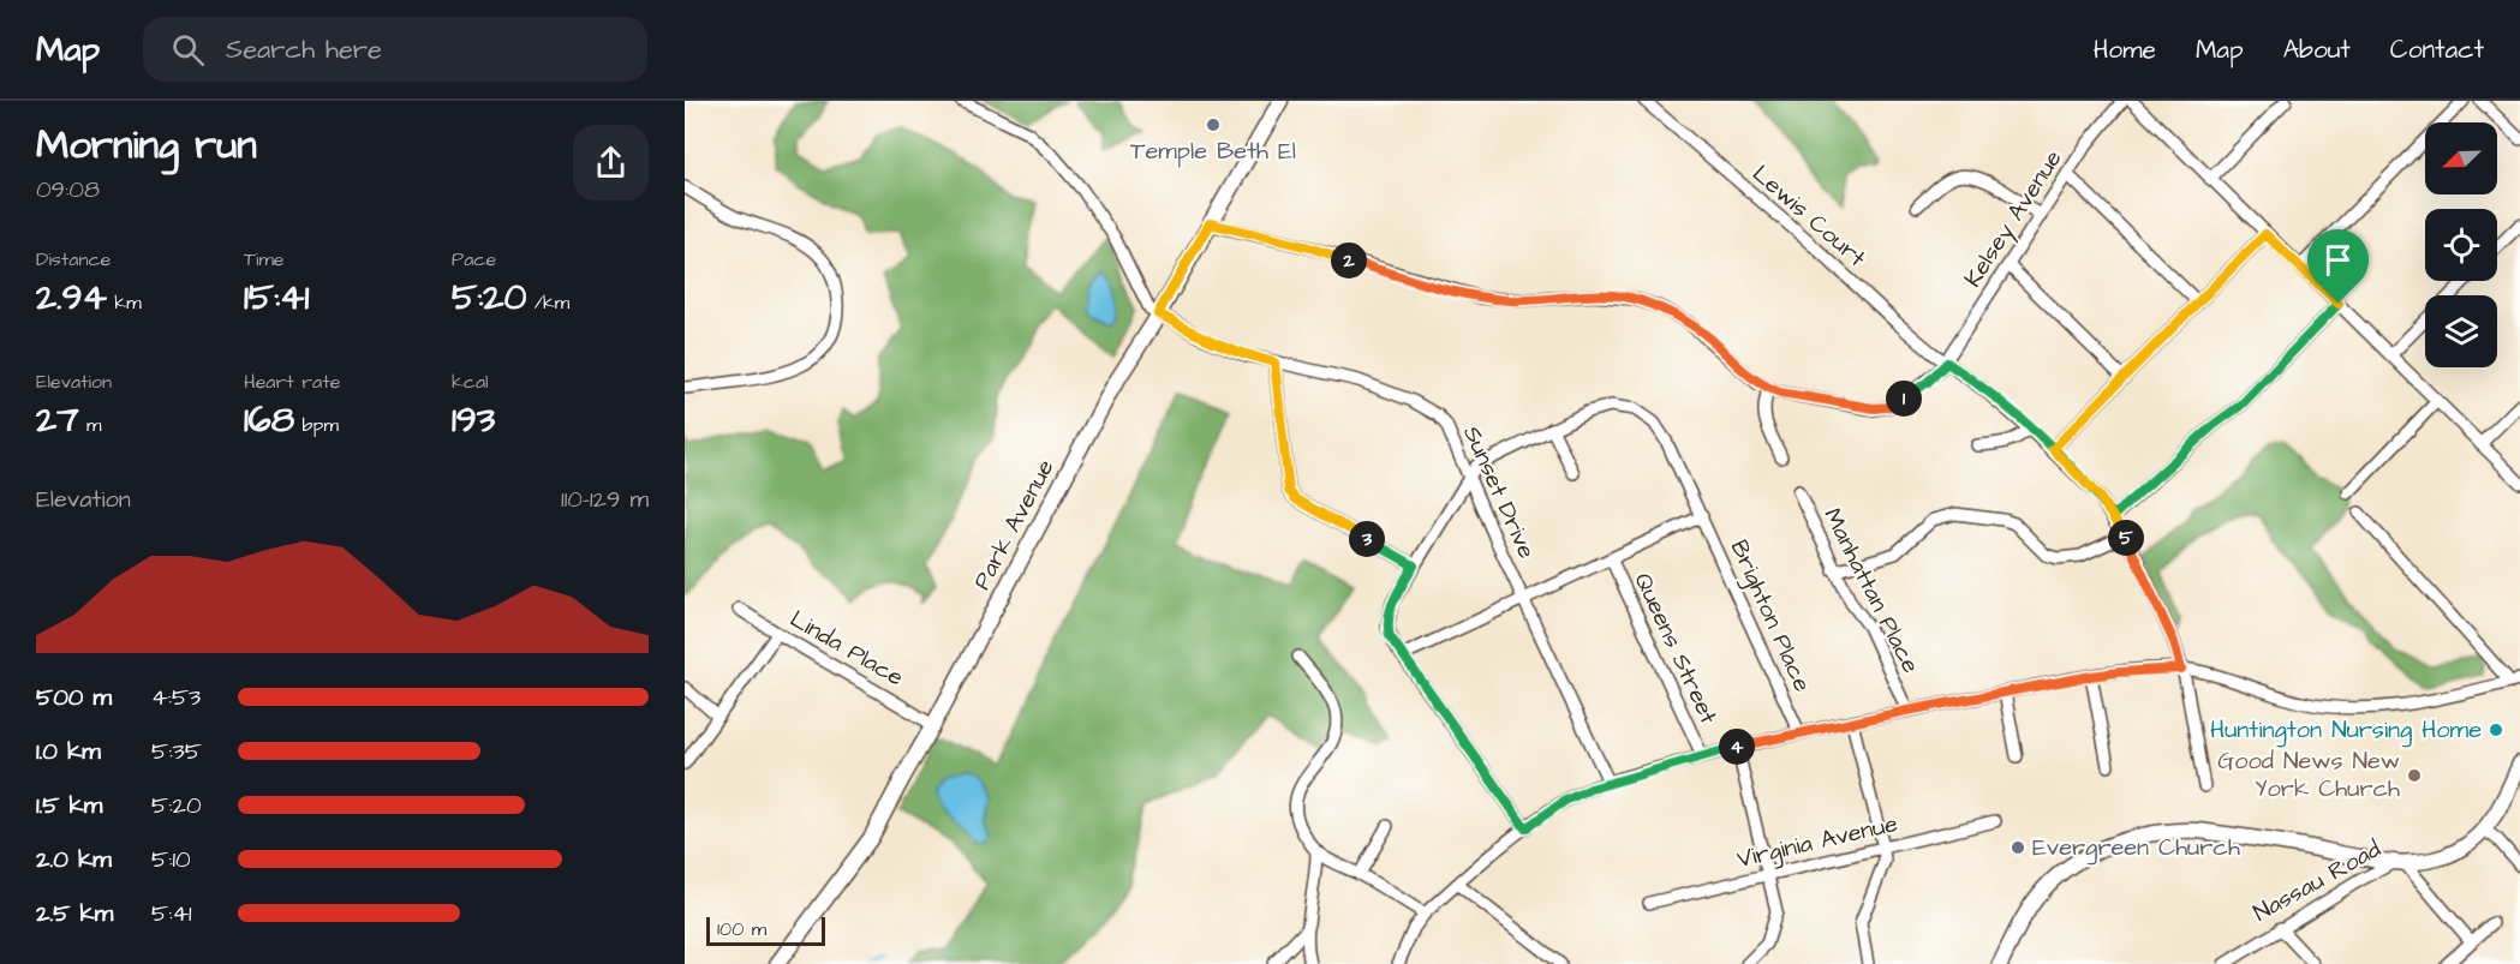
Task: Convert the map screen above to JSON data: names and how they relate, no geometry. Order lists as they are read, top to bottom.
{
  "streets": {
    "main road": ["Park Avenue", "Nassau Road"],
    "street": [
      "Lewis Court",
      "Kelsey Avenue",
      "Sunset Drive",
      "Manhattan Place",
      "Brighton Place",
      "Linda Place",
      "Queens Street",
      "Virginia Avenue"
    ]
  },
  "crossings": [
    ["Lewis Court", "Kelsey Avenue"],
    ["Sunset Drive", "Park Avenue"],
    ["Sunset Drive", "Brighton Place"],
    ["Park Avenue", "Linda Place"]
  ],
  "places": [
    "Temple Beth El",
    "Huntington Nursing Home",
    "Good News New York Church",
    "Evergreen Church"
  ],
  "scale_bar": "100 m",
  "north": "bottom left",
  "page": {
    "header": "Map",
    "search": "Search here",
    "nav": [
      "Home",
      "Map",
      "About",
      "Contact"
    ],
    "heading": ["Morning run", "09:08"],
    "stats": [
      ["Distance", "2.94 km"],
      ["Time", "15:41"],
      ["Pace", "5:20 /km"],
      ["Elevation", "27 m"],
      ["Heart rate", "168 bpm"],
      ["kcal", "193"]
    ],
    "pins": [
      "2",
      "1",
      "5",
      "3",
      "4"
    ],
    "chart": ["Elevation", "110–129 m"],
    "list": [
      {
        "name": "500 m",
        "note": "4:53"
      },
      {
        "name": "1.0 km",
        "note": "5:35"
      },
      {
        "name": "1.5 km",
        "note": "5:20"
      },
      {
        "name": "2.0 km",
        "note": "5:10"
      },
      {
        "name": "2.5 km",
        "note": "5:41"
      }
    ],
    "scale": "100 m"
  }
}
